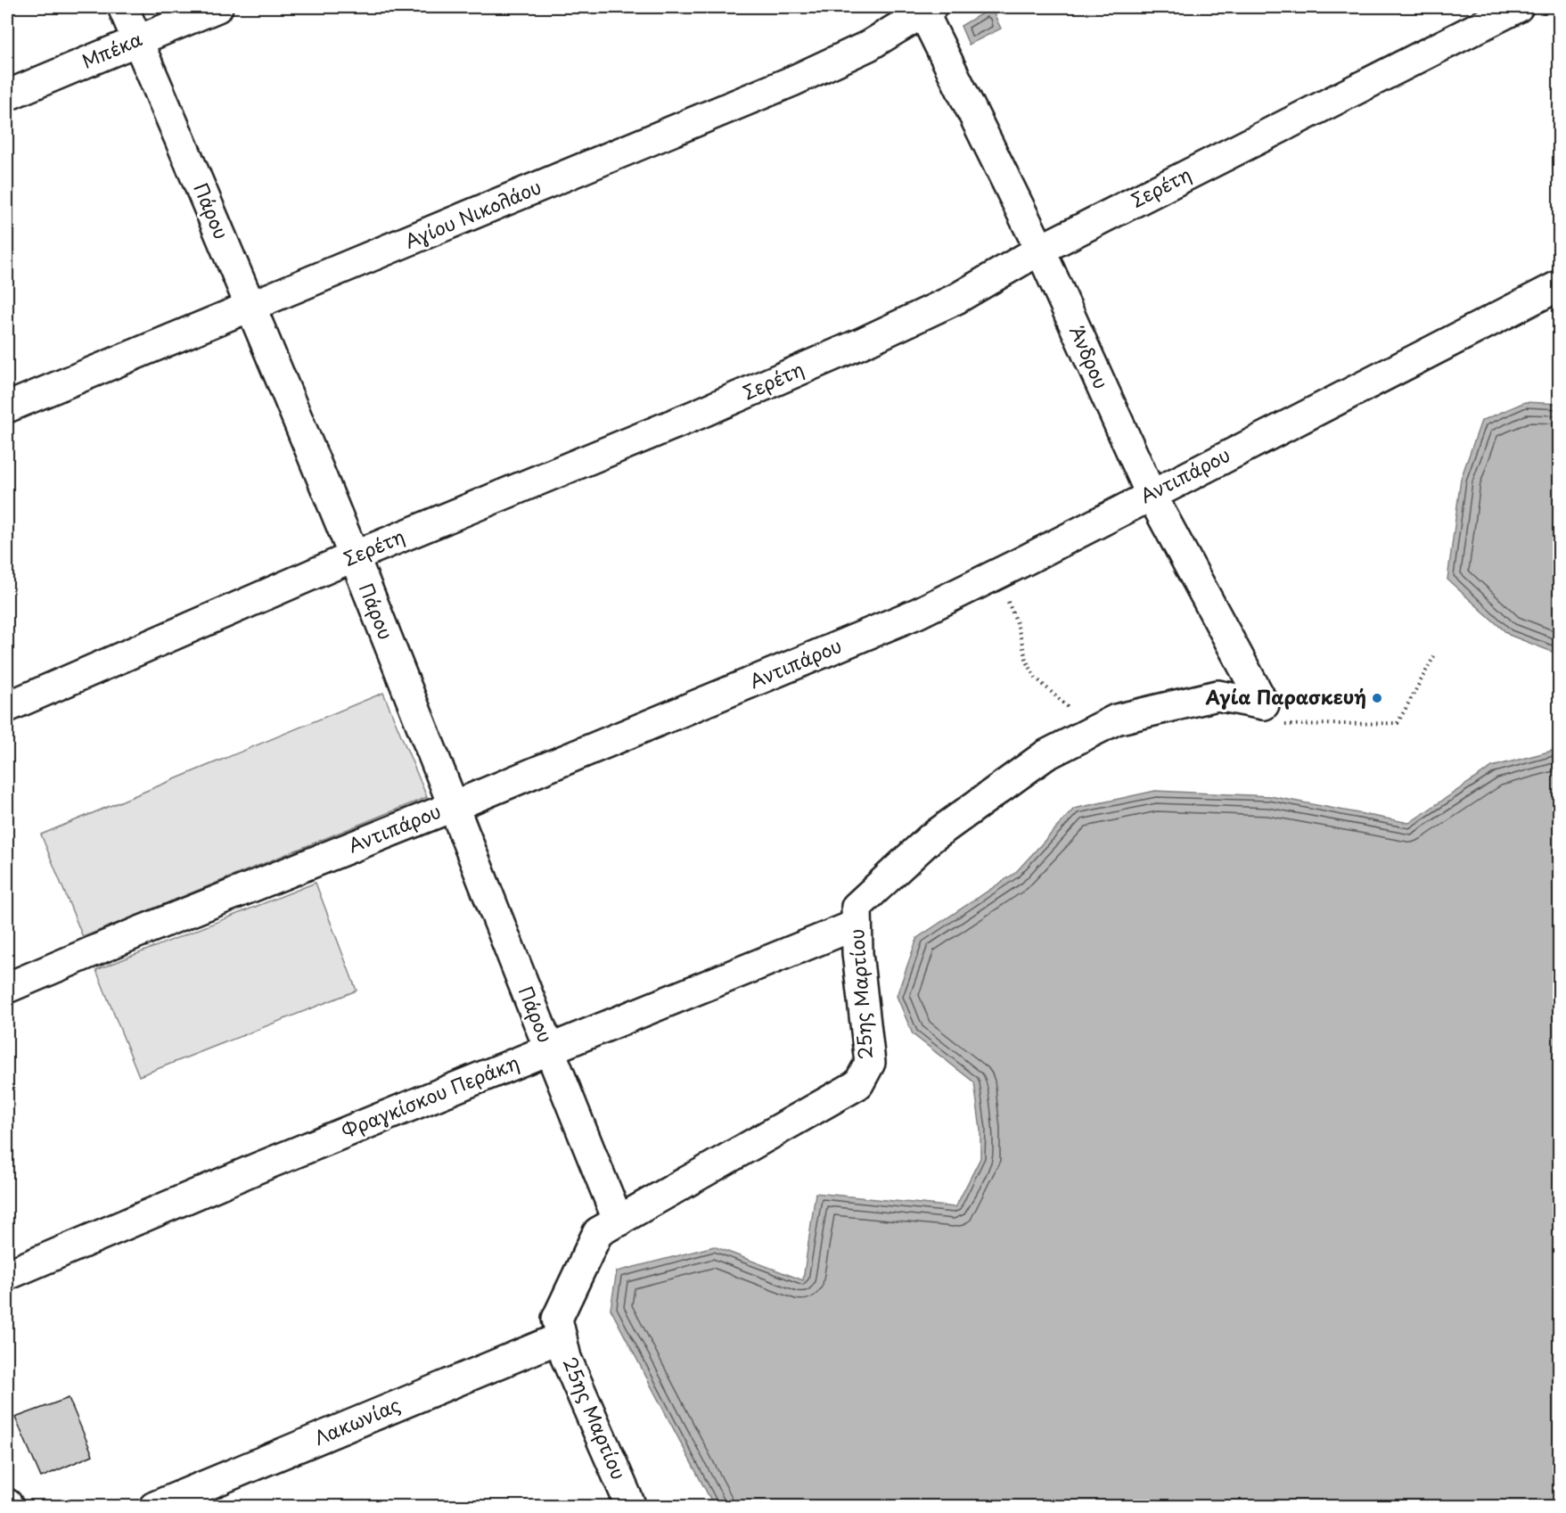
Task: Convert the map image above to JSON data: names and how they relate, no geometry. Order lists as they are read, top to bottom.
{
  "streets": {
    "street": [
      "Μπέκα",
      "Σερέτη",
      "Πάρου",
      "Αγίου Νικολάου",
      "Άνδρου",
      "Αντιπάρου",
      "25ης Μαρτίου",
      "Φραγκίσκου Περάκη",
      "Λακωνίας"
    ]
  },
  "crossings": [
    ["Μπέκα", "Πάρου"],
    ["Σερέτη", "Πάρου"],
    ["Σερέτη", "Άνδρου"],
    ["Πάρου", "Αγίου Νικολάου"],
    ["Πάρου", "Αντιπάρου"],
    ["Πάρου", "25ης Μαρτίου"],
    ["Πάρου", "Φραγκίσκου Περάκη"],
    ["Αγίου Νικολάου", "Άνδρου"],
    ["Άνδρου", "Αντιπάρου"],
    ["Άνδρου", "25ης Μαρτίου"],
    ["25ης Μαρτίου", "Φραγκίσκου Περάκη"],
    ["25ης Μαρτίου", "Λακωνίας"]
  ],
  "places": ["Αγία Παρασκευή"]
}
